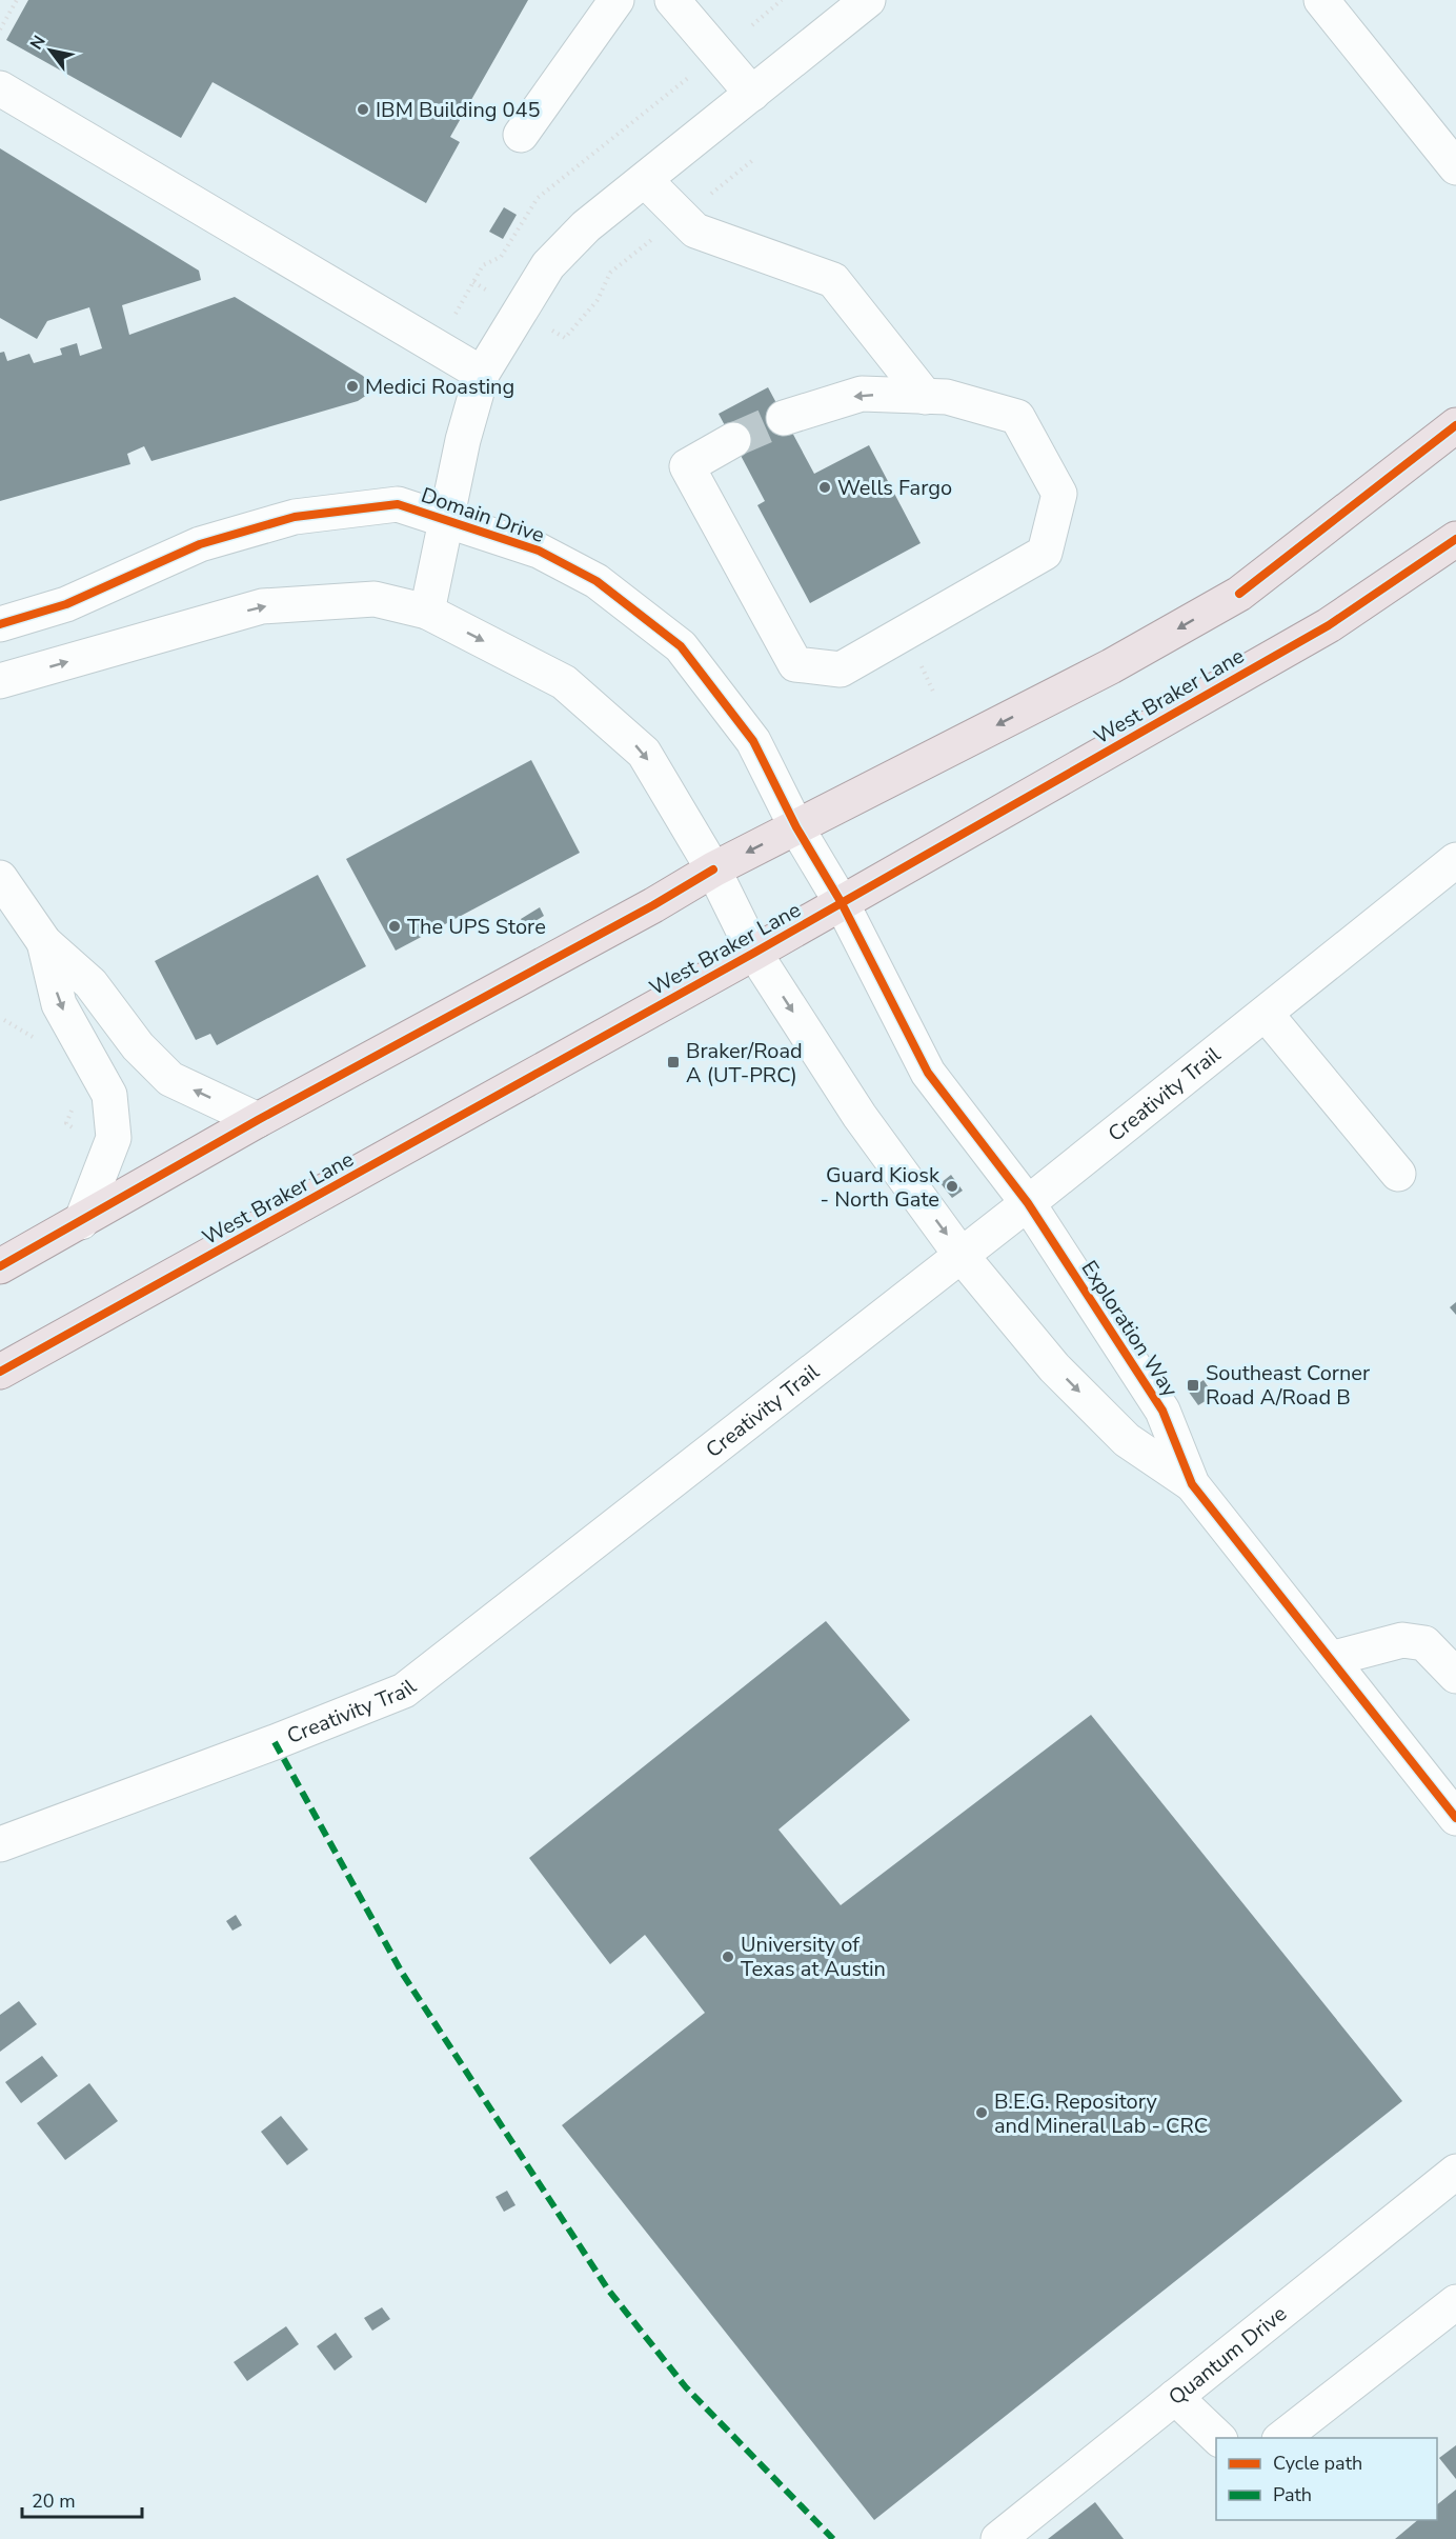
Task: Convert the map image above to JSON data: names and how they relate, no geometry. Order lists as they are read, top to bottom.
{
  "streets": {
    "main road": ["West Braker Lane"],
    "street": [
      "Domain Drive",
      "Creativity Trail",
      "Exploration Way",
      "Quantum Drive"
    ]
  },
  "crossings": [
    ["Domain Drive", "West Braker Lane"],
    ["Domain Drive", "Exploration Way"],
    ["West Braker Lane", "Exploration Way"],
    ["Creativity Trail", "Exploration Way"]
  ],
  "places": {
    "other": [
      "IBM Building 045",
      "Medici Roasting",
      "Wells Fargo",
      "The UPS Store",
      "Guard Kiosk - North Gate",
      "University of Texas at Austin",
      "B.E.G. Repository and Mineral Lab - CRC"
    ],
    "transit": ["Braker/Road A (UT-PRC)", "Southeast Corner Road A/Road B"]
  },
  "legend": ["Cycle path", "Path"],
  "scale_bar": "20 m",
  "north": "top left"
}
